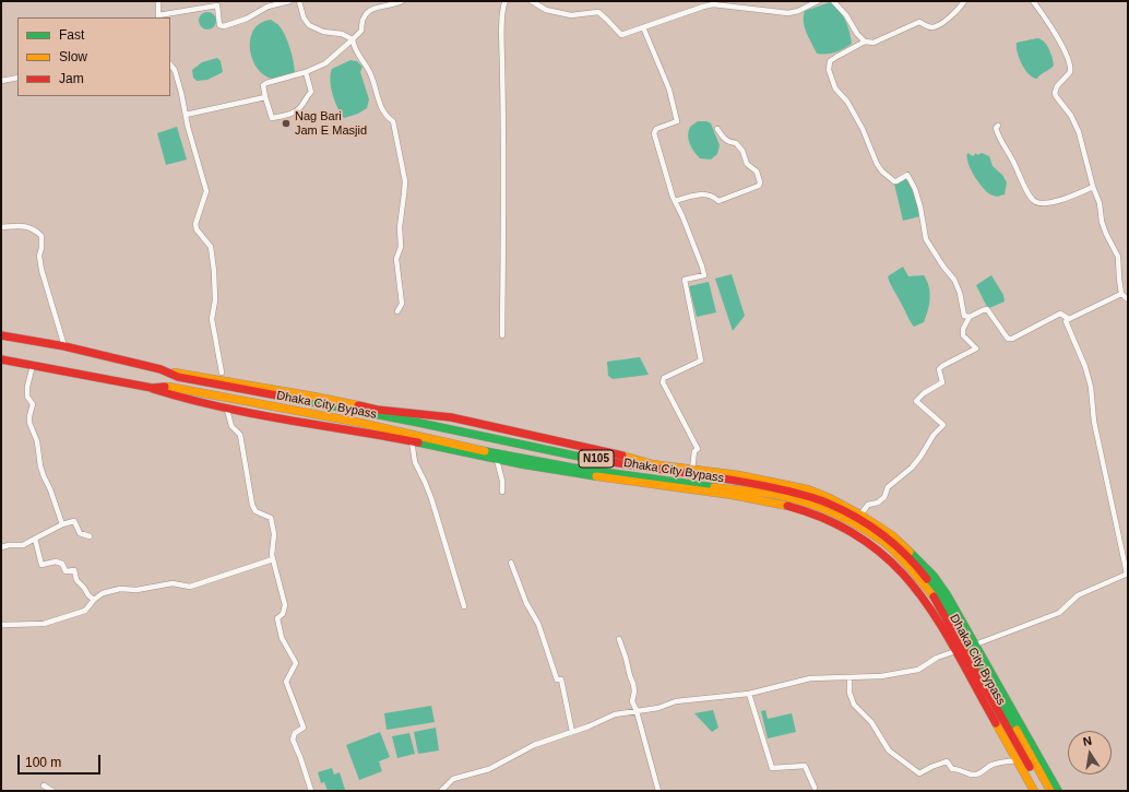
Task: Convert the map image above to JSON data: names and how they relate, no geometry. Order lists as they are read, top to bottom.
{
  "streets": {
    "main road": ["Dhaka City Bypass", "N105"]
  },
  "places": ["Nag Bari Jam E Masjid"],
  "legend": ["Fast", "Slow", "Jam"],
  "scale_bar": "100 m",
  "north": "top"
}
